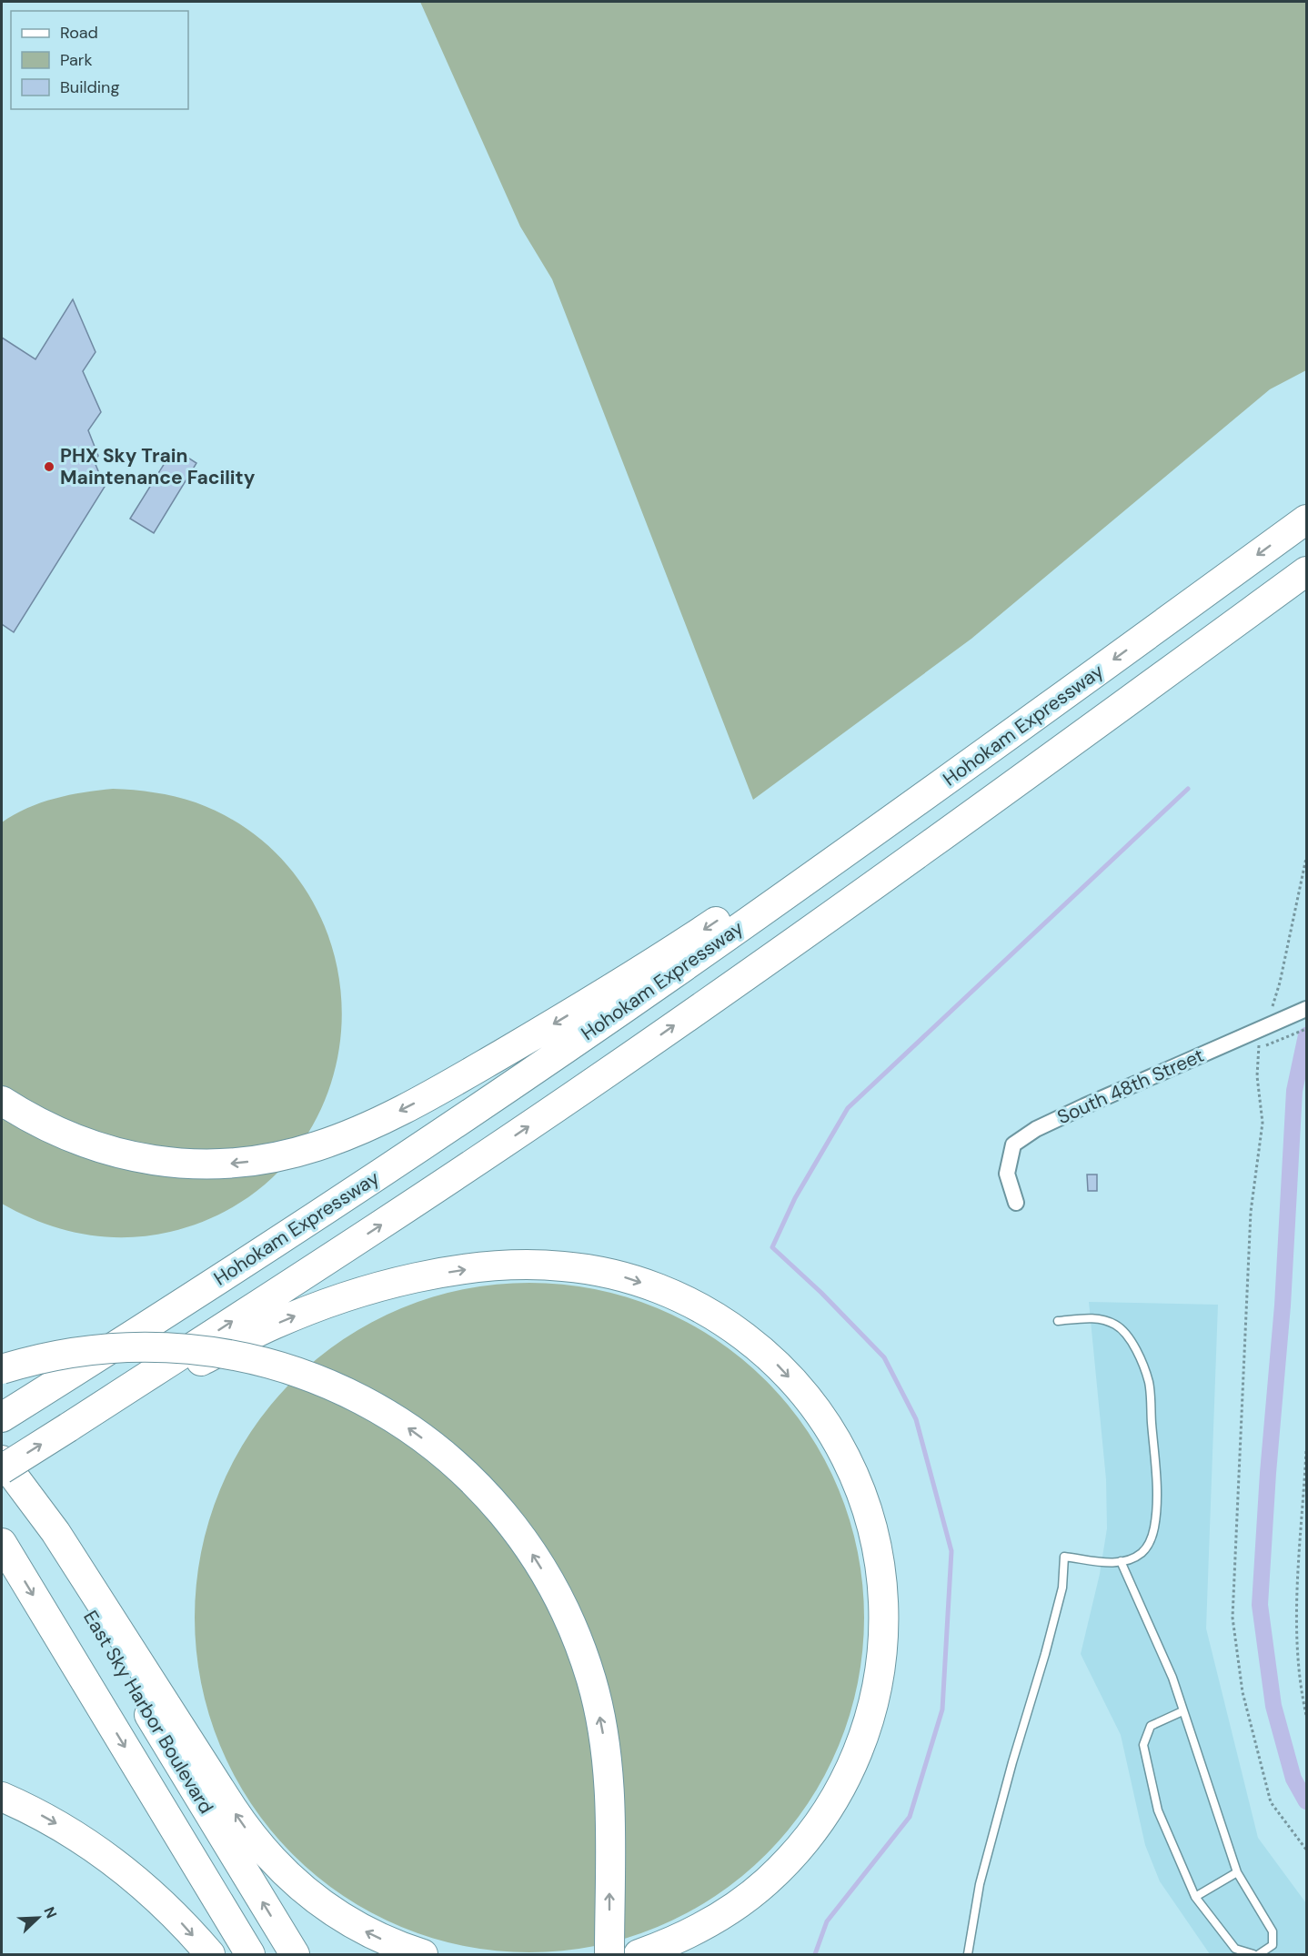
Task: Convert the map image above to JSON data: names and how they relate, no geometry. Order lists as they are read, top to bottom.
{
  "streets": {
    "highway": ["Hohokam Expressway", "East Sky Harbor Boulevard"],
    "street": ["South 48th Street"]
  },
  "places": ["PHX Sky Train Maintenance Facility"],
  "legend": ["Road", "Park", "Building"],
  "north": "top right"
}
